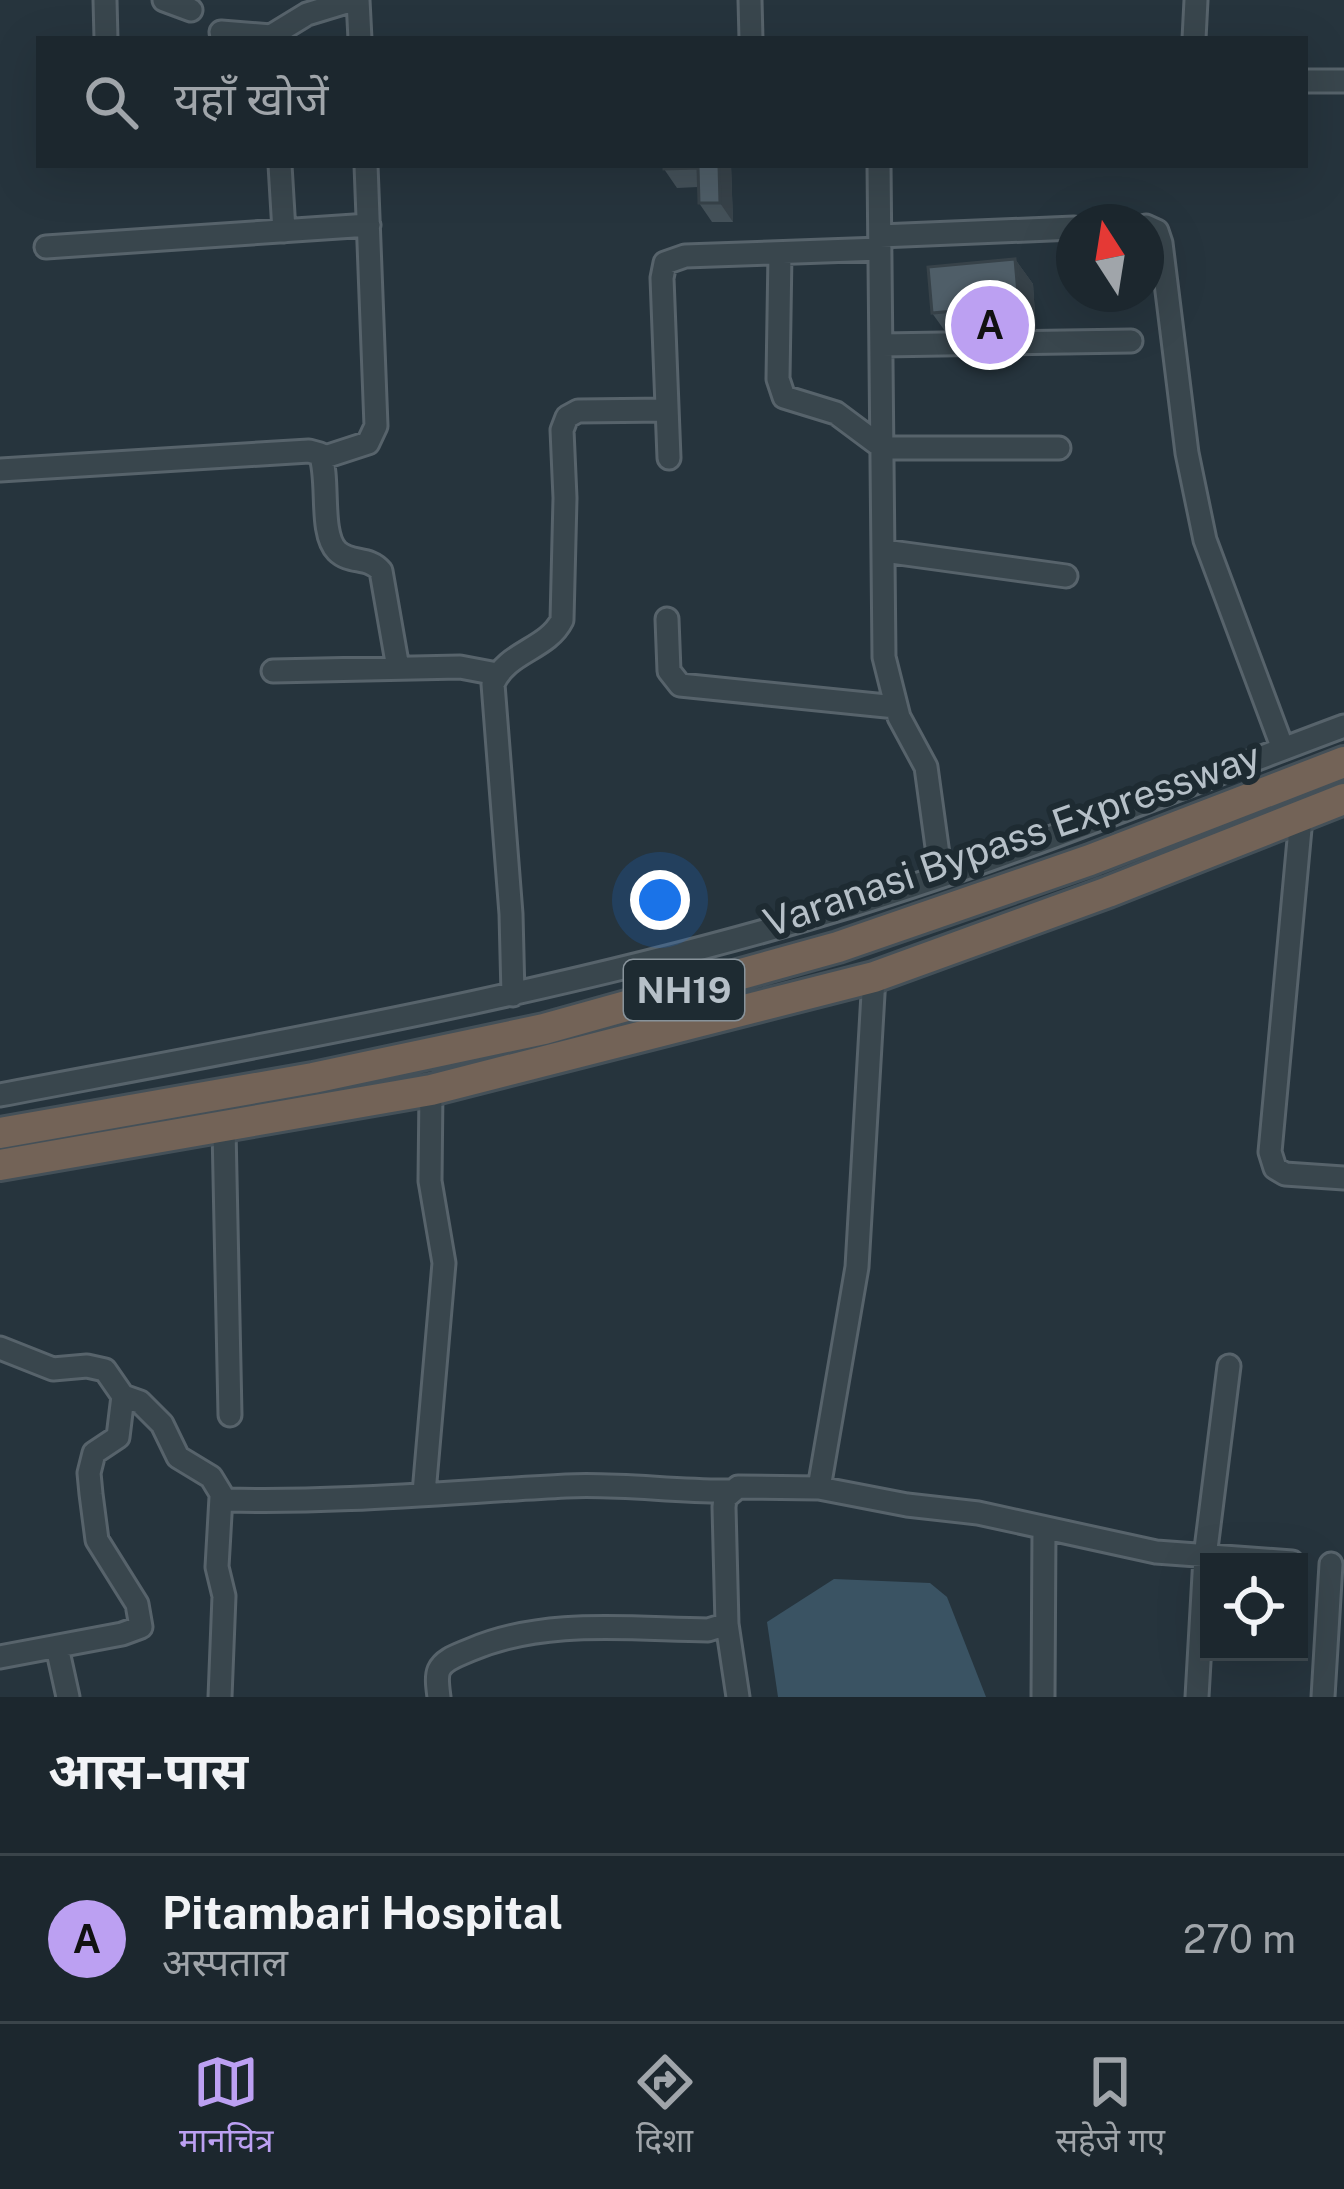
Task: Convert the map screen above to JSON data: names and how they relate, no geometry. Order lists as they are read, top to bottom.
{
  "streets": {
    "highway": ["Varanasi Bypass Expressway", "NH19"]
  },
  "north": "top",
  "page": {
    "search": "यहाँ खोजें",
    "pins": "A",
    "heading": "आस-पास",
    "list": [
      {
        "mark": "A",
        "name": "Pitambari Hospital",
        "note": "अस्पताल",
        "value": "270 m"
      }
    ],
    "nav": ["मानचित्र", "दिशा", "सहेजे गए"]
  }
}
